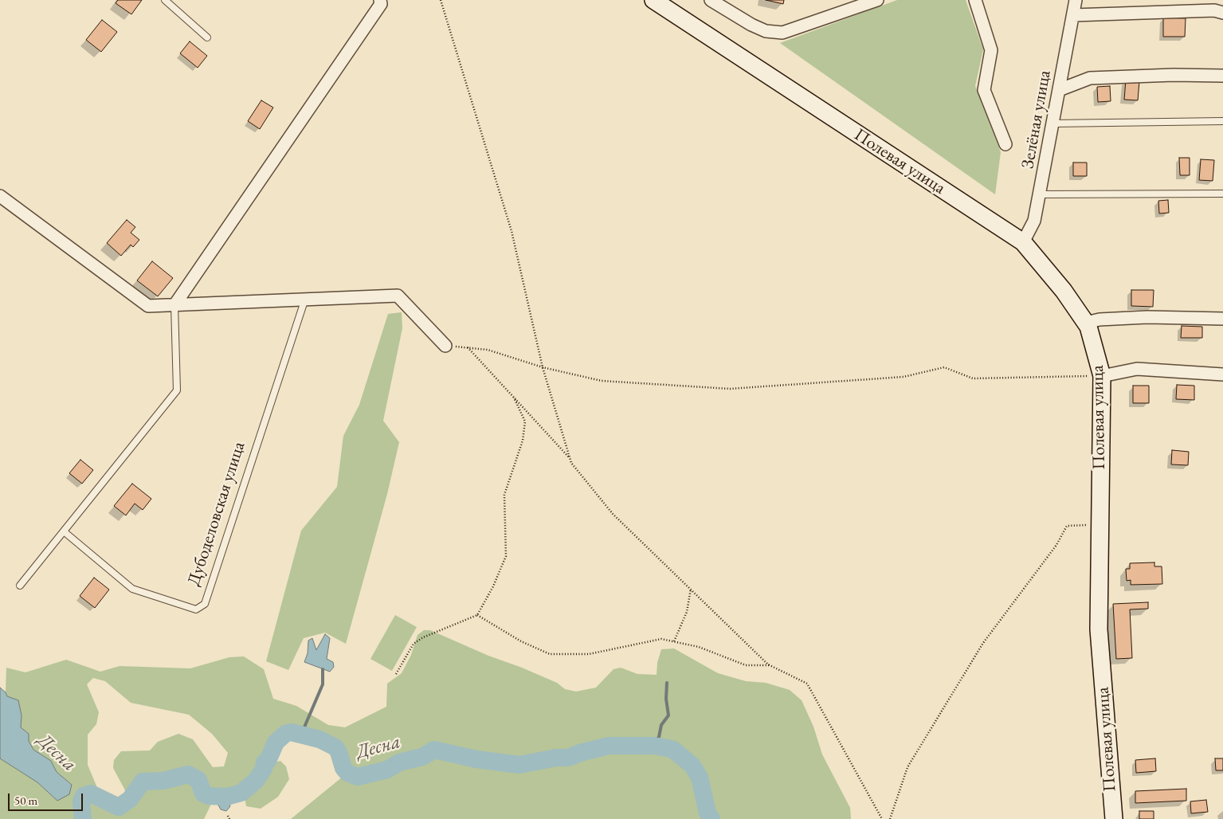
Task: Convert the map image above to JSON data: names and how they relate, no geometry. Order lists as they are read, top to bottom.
{
  "streets": {
    "street": ["Зелёная улица", "Полевая улица"],
    "lane": ["Дубоделовская улица"]
  },
  "crossings": [
    ["Зелёная улица", "Полевая улица"]
  ],
  "water": ["Десна"],
  "scale_bar": "50 m"
}
